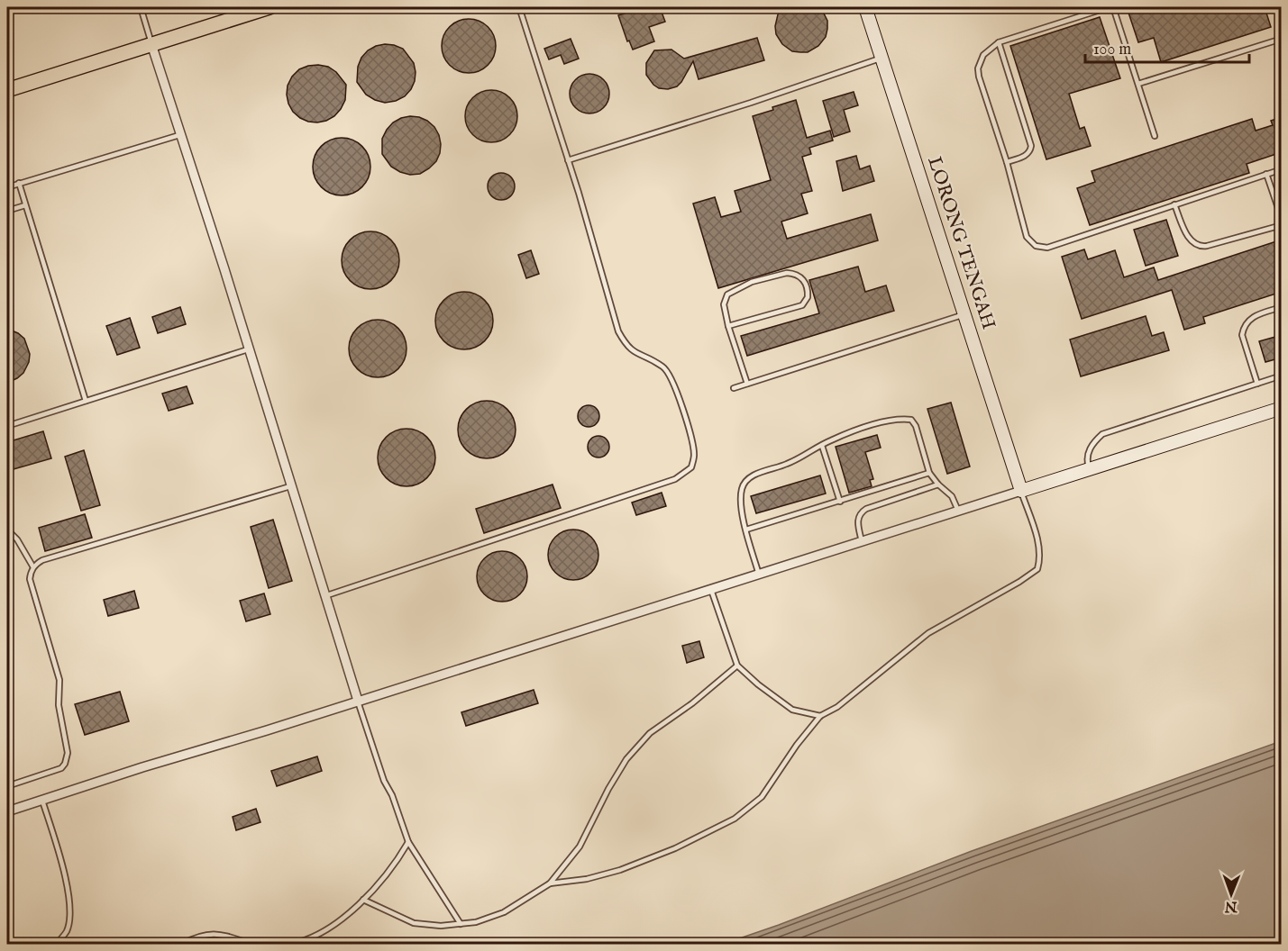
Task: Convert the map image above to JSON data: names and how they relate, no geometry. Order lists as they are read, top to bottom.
{
  "streets": {
    "street": ["LORONG TENGAH"]
  },
  "scale_bar": "100 m",
  "north": "bottom"
}
